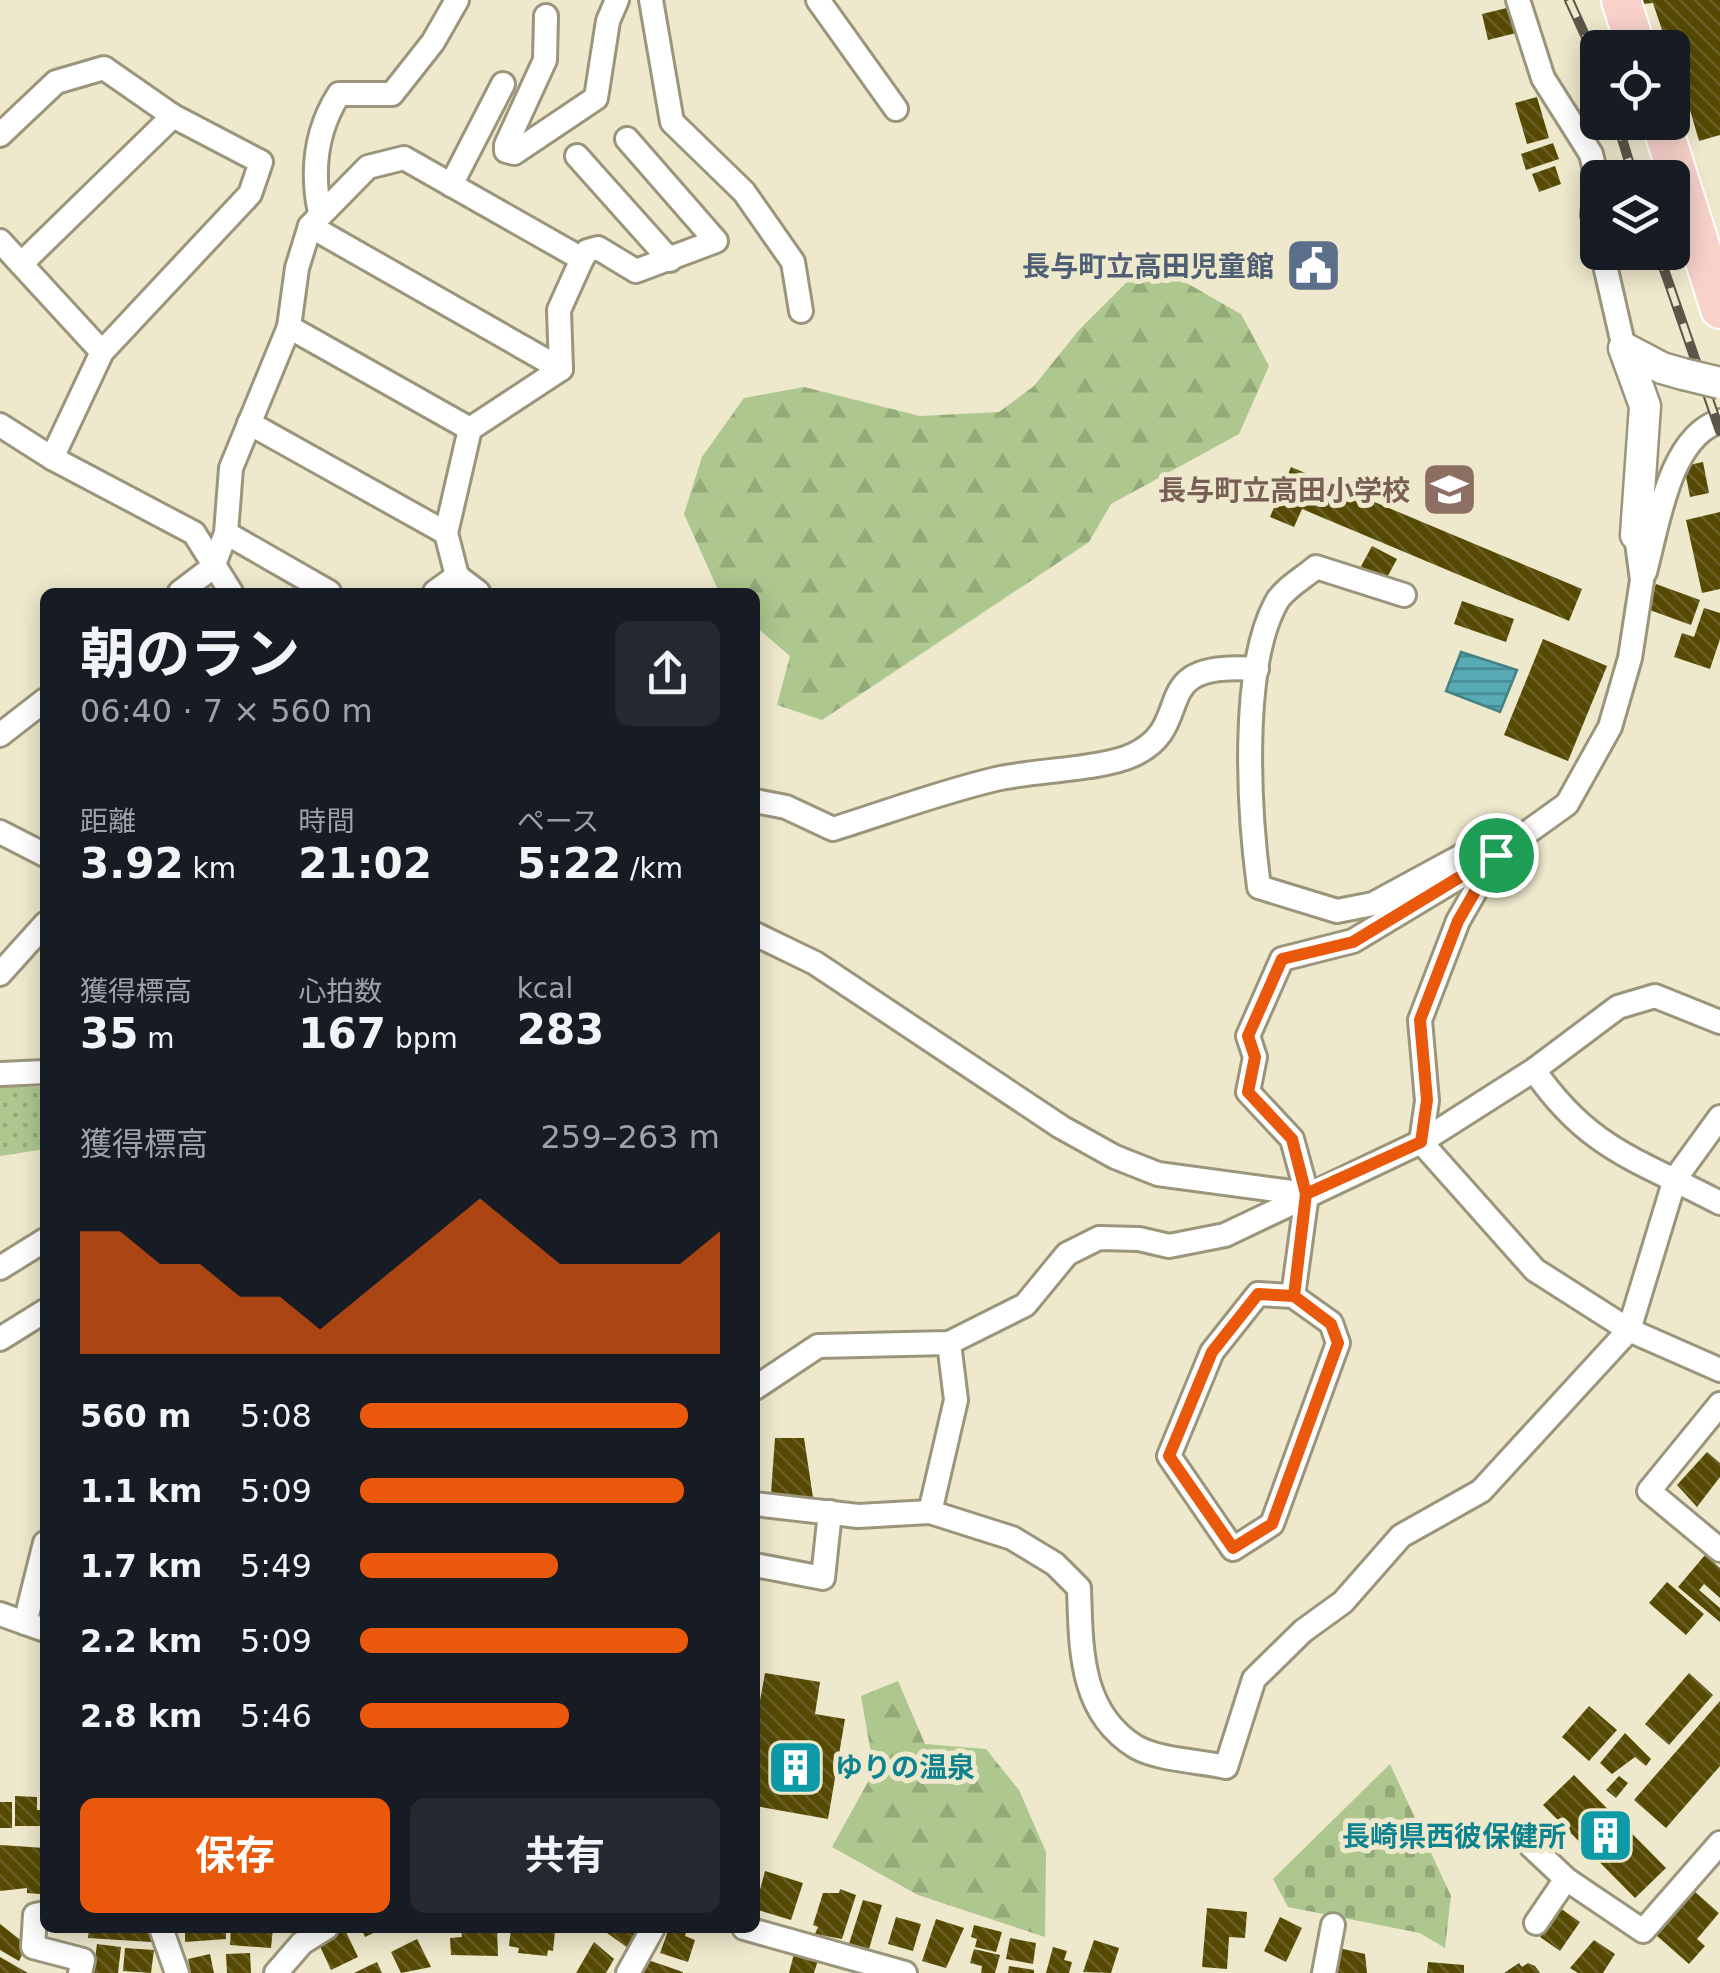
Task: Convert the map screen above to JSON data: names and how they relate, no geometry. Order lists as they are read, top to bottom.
{
  "places": {
    "public building": ["長与町立高田児童館"],
    "school or university": ["長与町立高田小学校"],
    "building": ["ゆりの温泉", "長崎県西彼保健所"]
  },
  "page": {
    "heading": ["朝のラン", "06:40 · 7 × 560 m"],
    "stats": [
      ["距離", "3.92 km"],
      ["時間", "21:02"],
      ["ペース", "5:22 /km"],
      ["獲得標高", "35 m"],
      ["心拍数", "167 bpm"],
      ["kcal", "283"]
    ],
    "chart": ["獲得標高", "259–263 m"],
    "list": [
      {
        "name": "560 m",
        "note": "5:08"
      },
      {
        "name": "1.1 km",
        "note": "5:09"
      },
      {
        "name": "1.7 km",
        "note": "5:49"
      },
      {
        "name": "2.2 km",
        "note": "5:09"
      },
      {
        "name": "2.8 km",
        "note": "5:46"
      }
    ],
    "buttons": ["保存", "共有"]
  }
}
